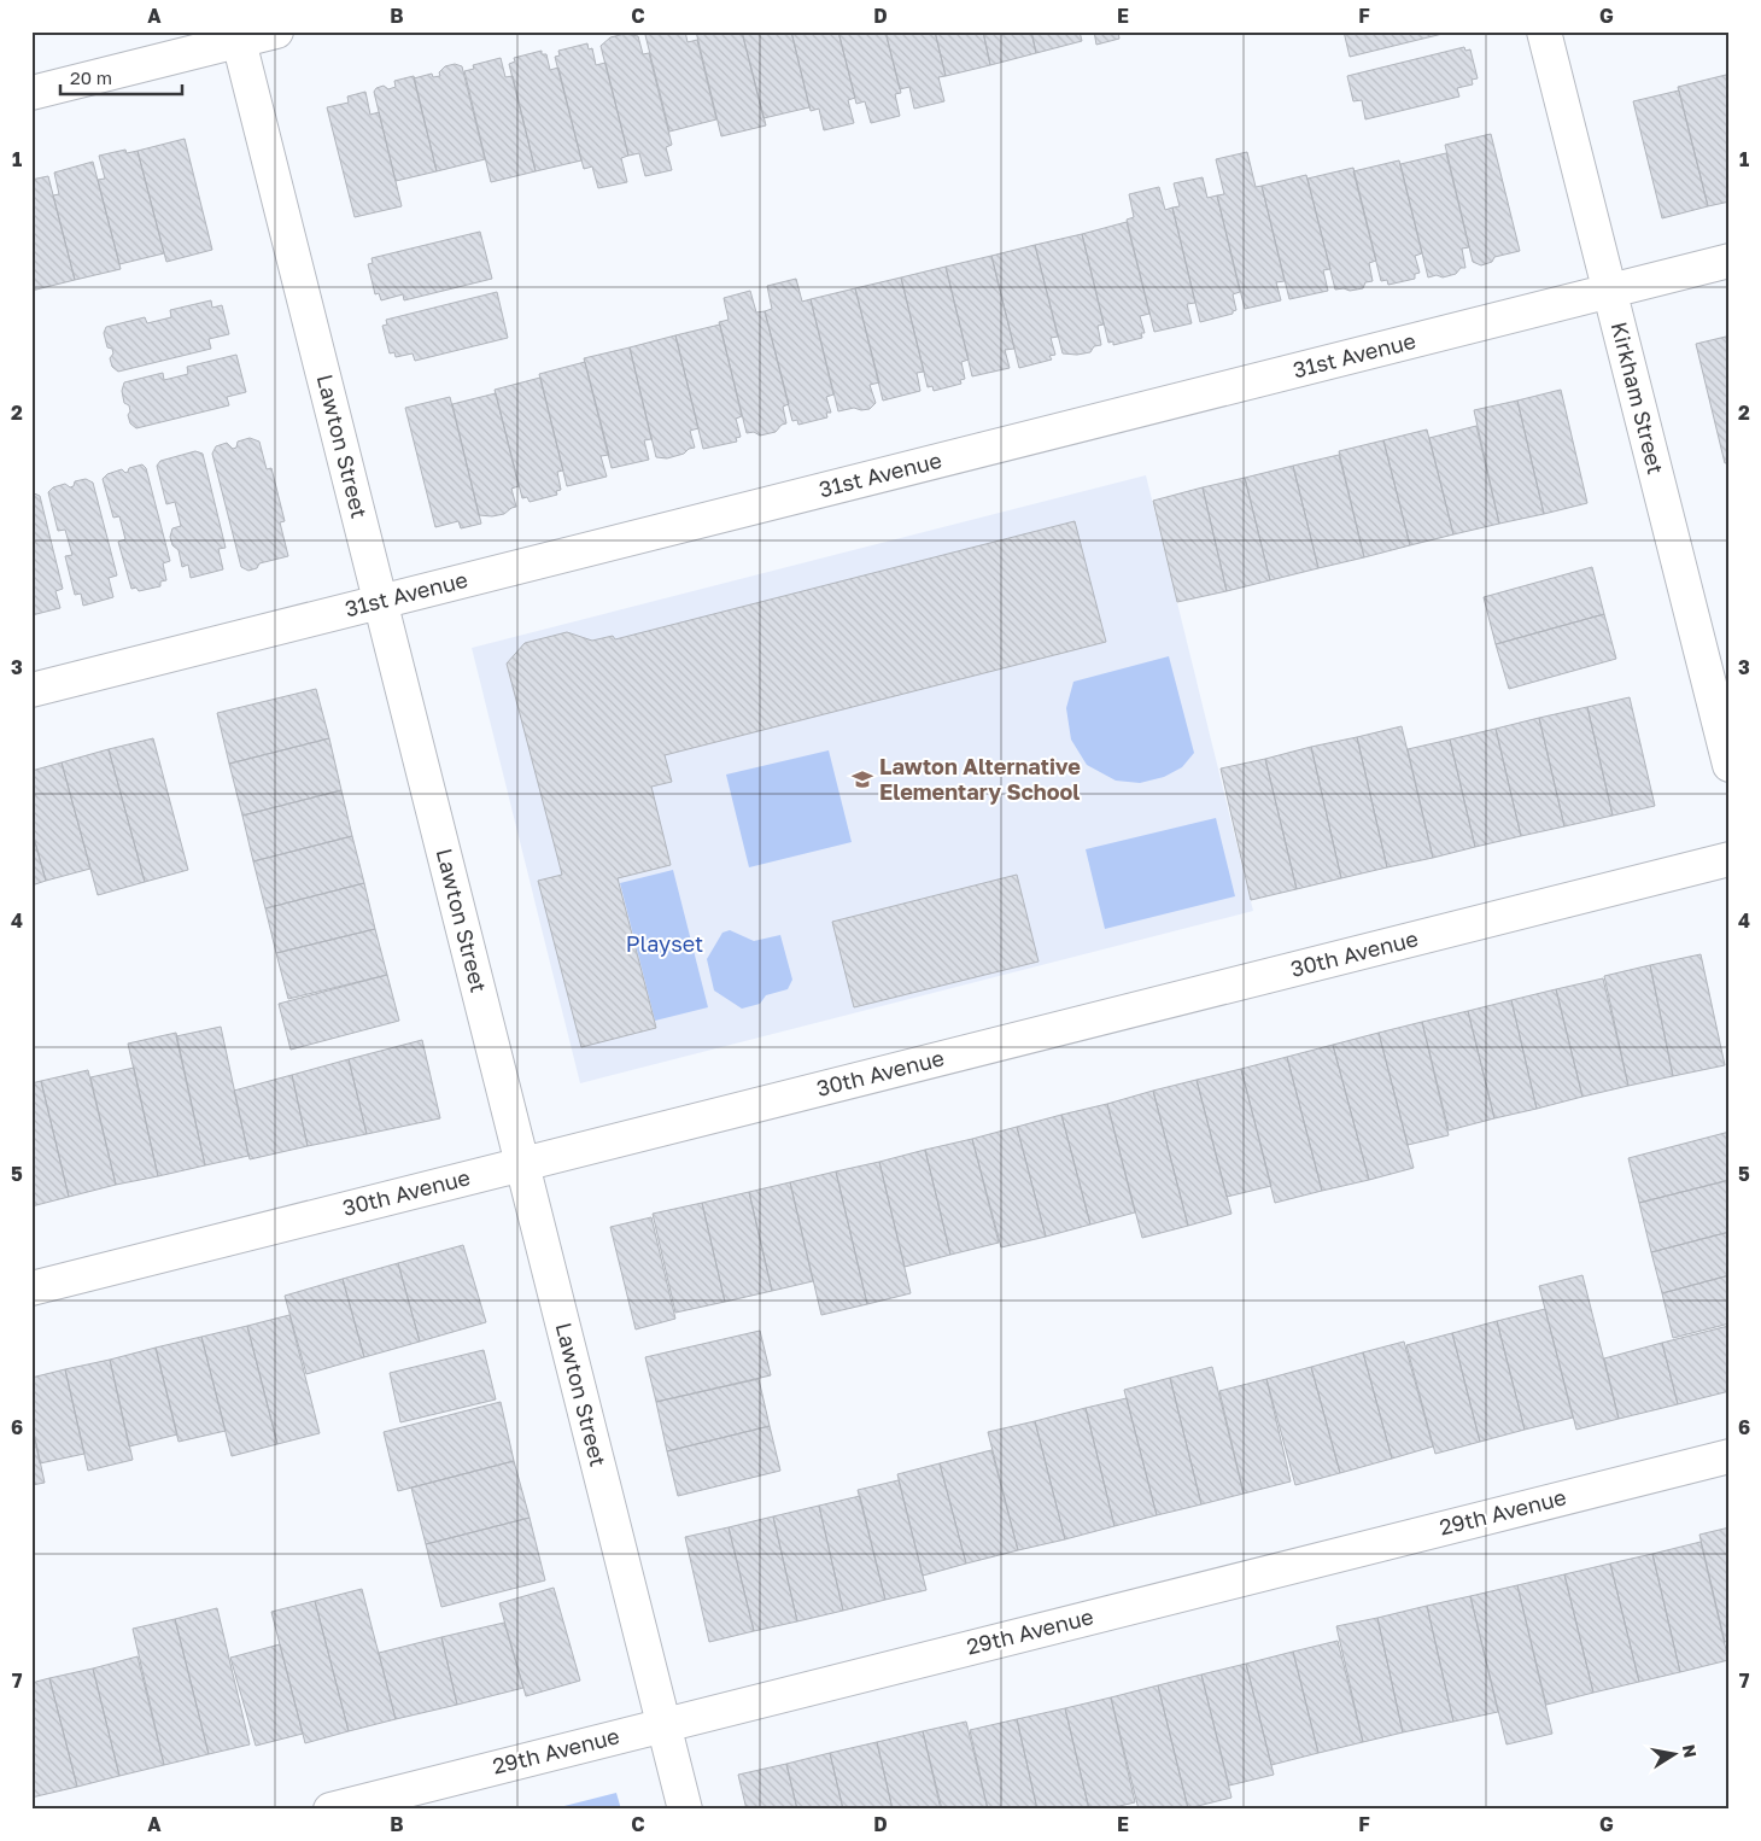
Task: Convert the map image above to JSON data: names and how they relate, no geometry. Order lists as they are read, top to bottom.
{
  "streets": {
    "street": [
      "31st Avenue",
      "Kirkham Street",
      "Lawton Street",
      "30th Avenue",
      "29th Avenue"
    ]
  },
  "crossings": [
    ["31st Avenue", "Kirkham Street"],
    ["31st Avenue", "Lawton Street"],
    ["Lawton Street", "30th Avenue"],
    ["Lawton Street", "29th Avenue"]
  ],
  "parks": ["Playset"],
  "places": {
    "school or university": ["Lawton Alternative Elementary School"]
  },
  "scale_bar": "20 m",
  "north": "right",
  "grid": {
    "columns": [
      "A",
      "B",
      "C",
      "D",
      "E",
      "F",
      "G"
    ],
    "rows": [
      "1",
      "2",
      "3",
      "4",
      "5",
      "6",
      "7"
    ]
  }
}
